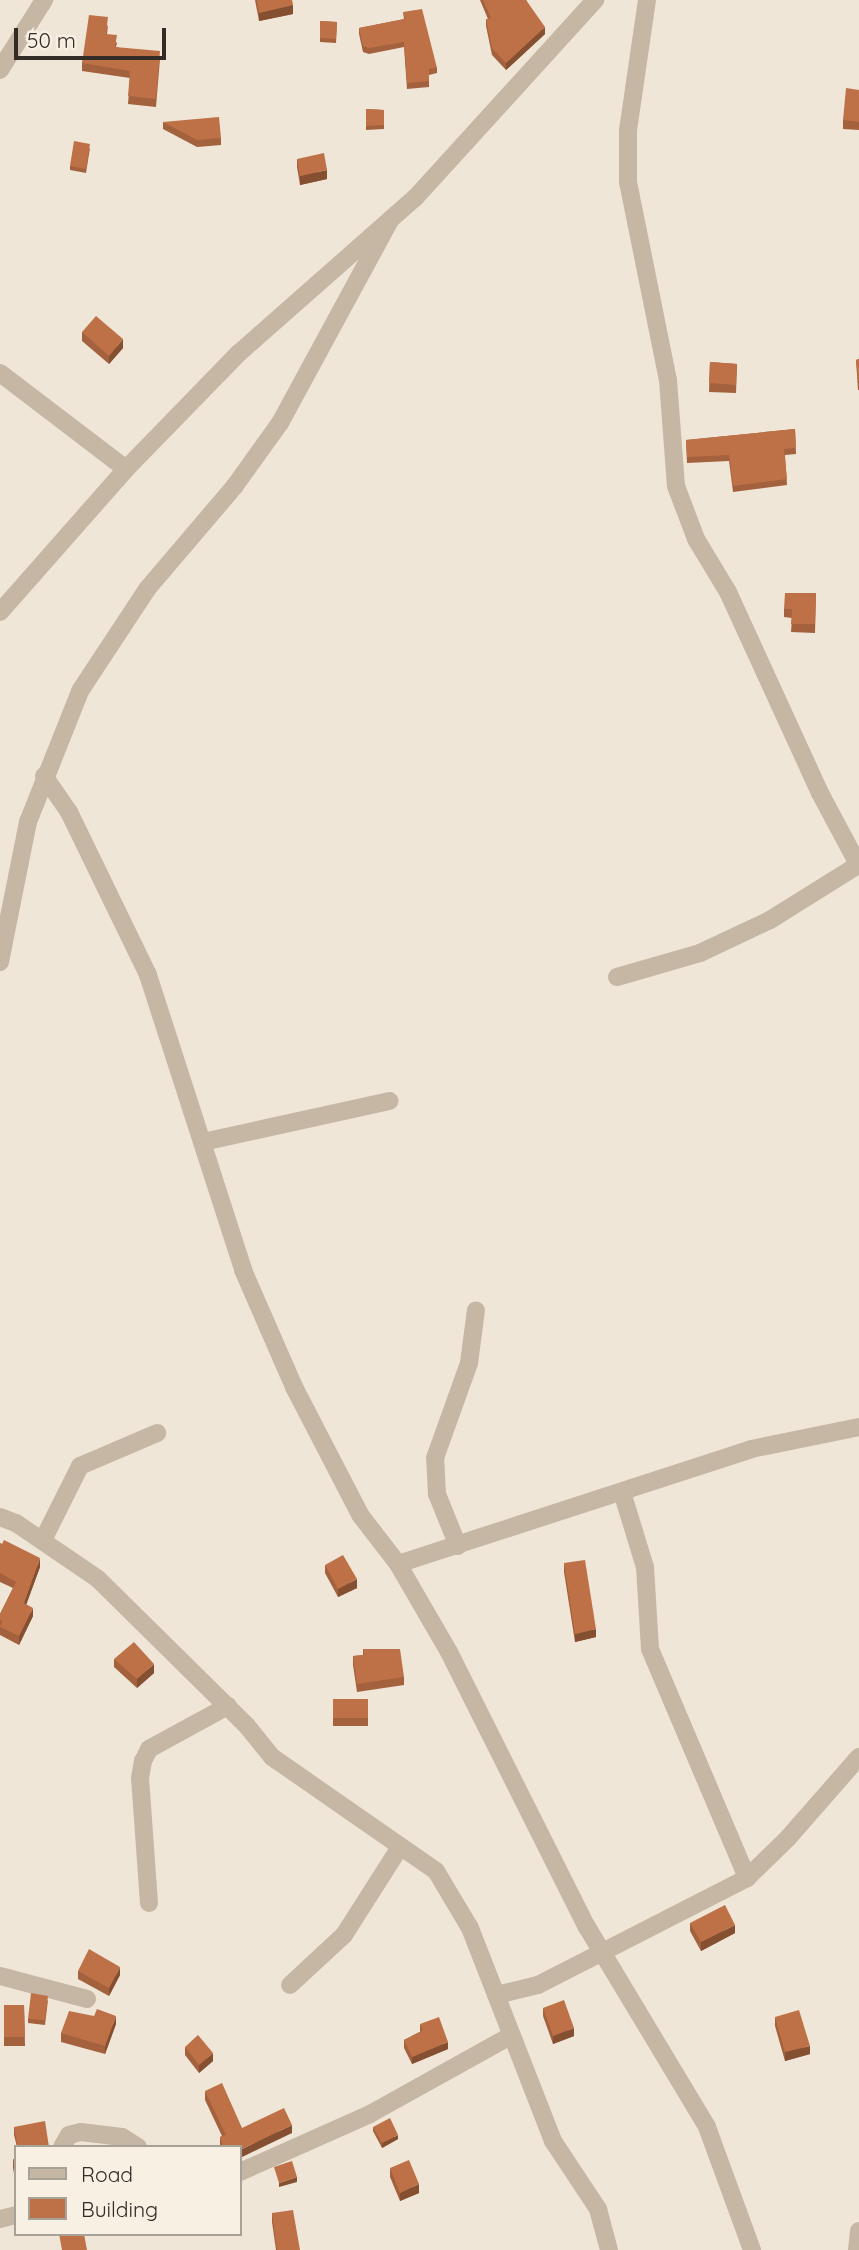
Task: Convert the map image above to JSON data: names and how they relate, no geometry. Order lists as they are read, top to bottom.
{
  "legend": ["Road", "Building"],
  "scale_bar": "50 m"
}
